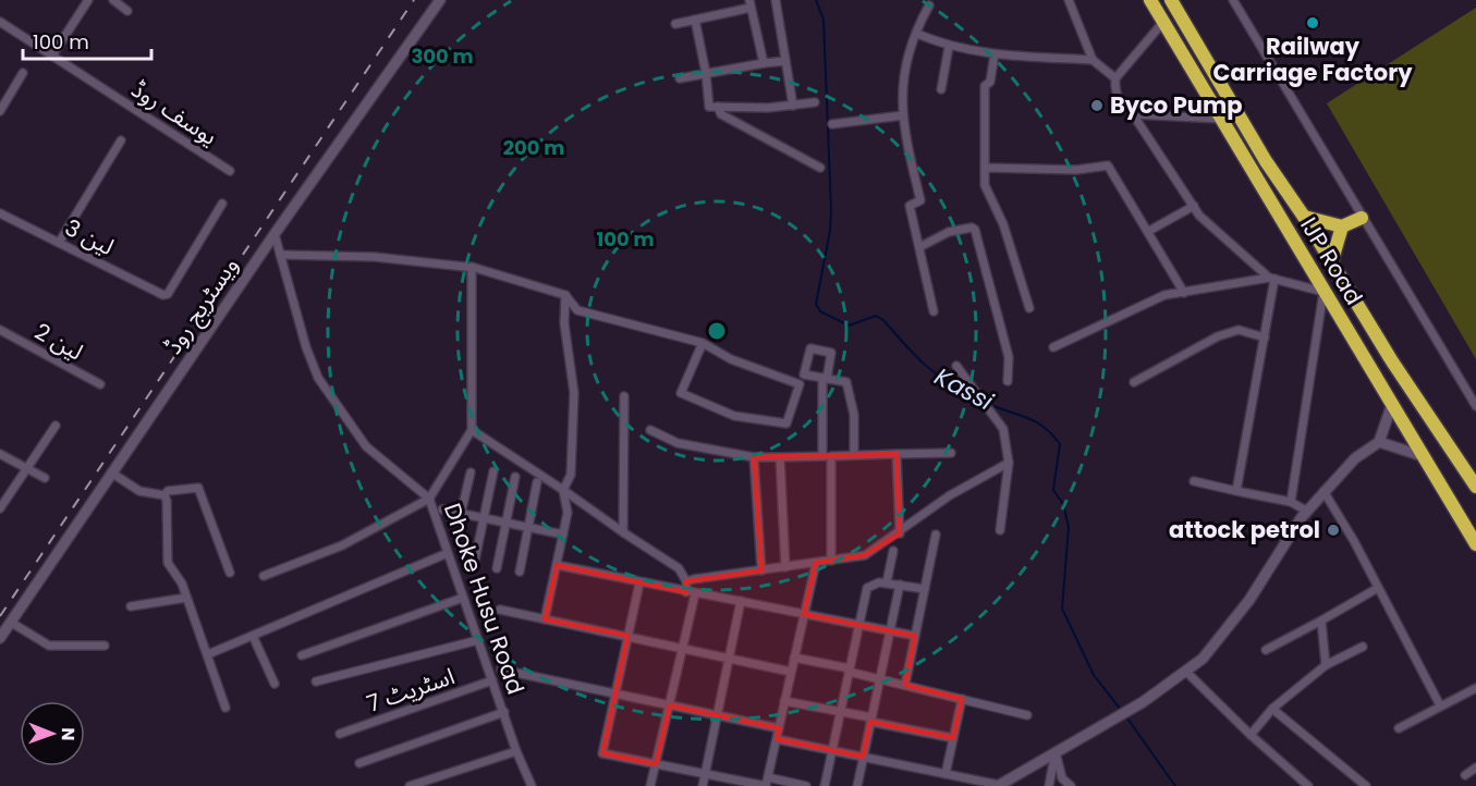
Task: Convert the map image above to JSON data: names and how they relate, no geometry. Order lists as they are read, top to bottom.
{
  "streets": {
    "highway": ["IJP Road"],
    "main road": ["ویسٹریج روڈ"],
    "street": [
      "یوسف روڈ",
      "لین 3",
      "لین 2",
      "Dhoke Husu Road",
      "اسٹریٹ 7"
    ]
  },
  "crossings": [
    ["ویسٹریج روڈ", "Dhoke Husu Road"],
    ["Dhoke Husu Road", "اسٹریٹ 7"]
  ],
  "water": ["Kassi"],
  "places": ["Railway Carriage Factory", "Byco Pump", "attock petrol"],
  "scale_bar": "100 m",
  "north": "right",
  "rings": ["300 m", "200 m", "100 m"]
}
